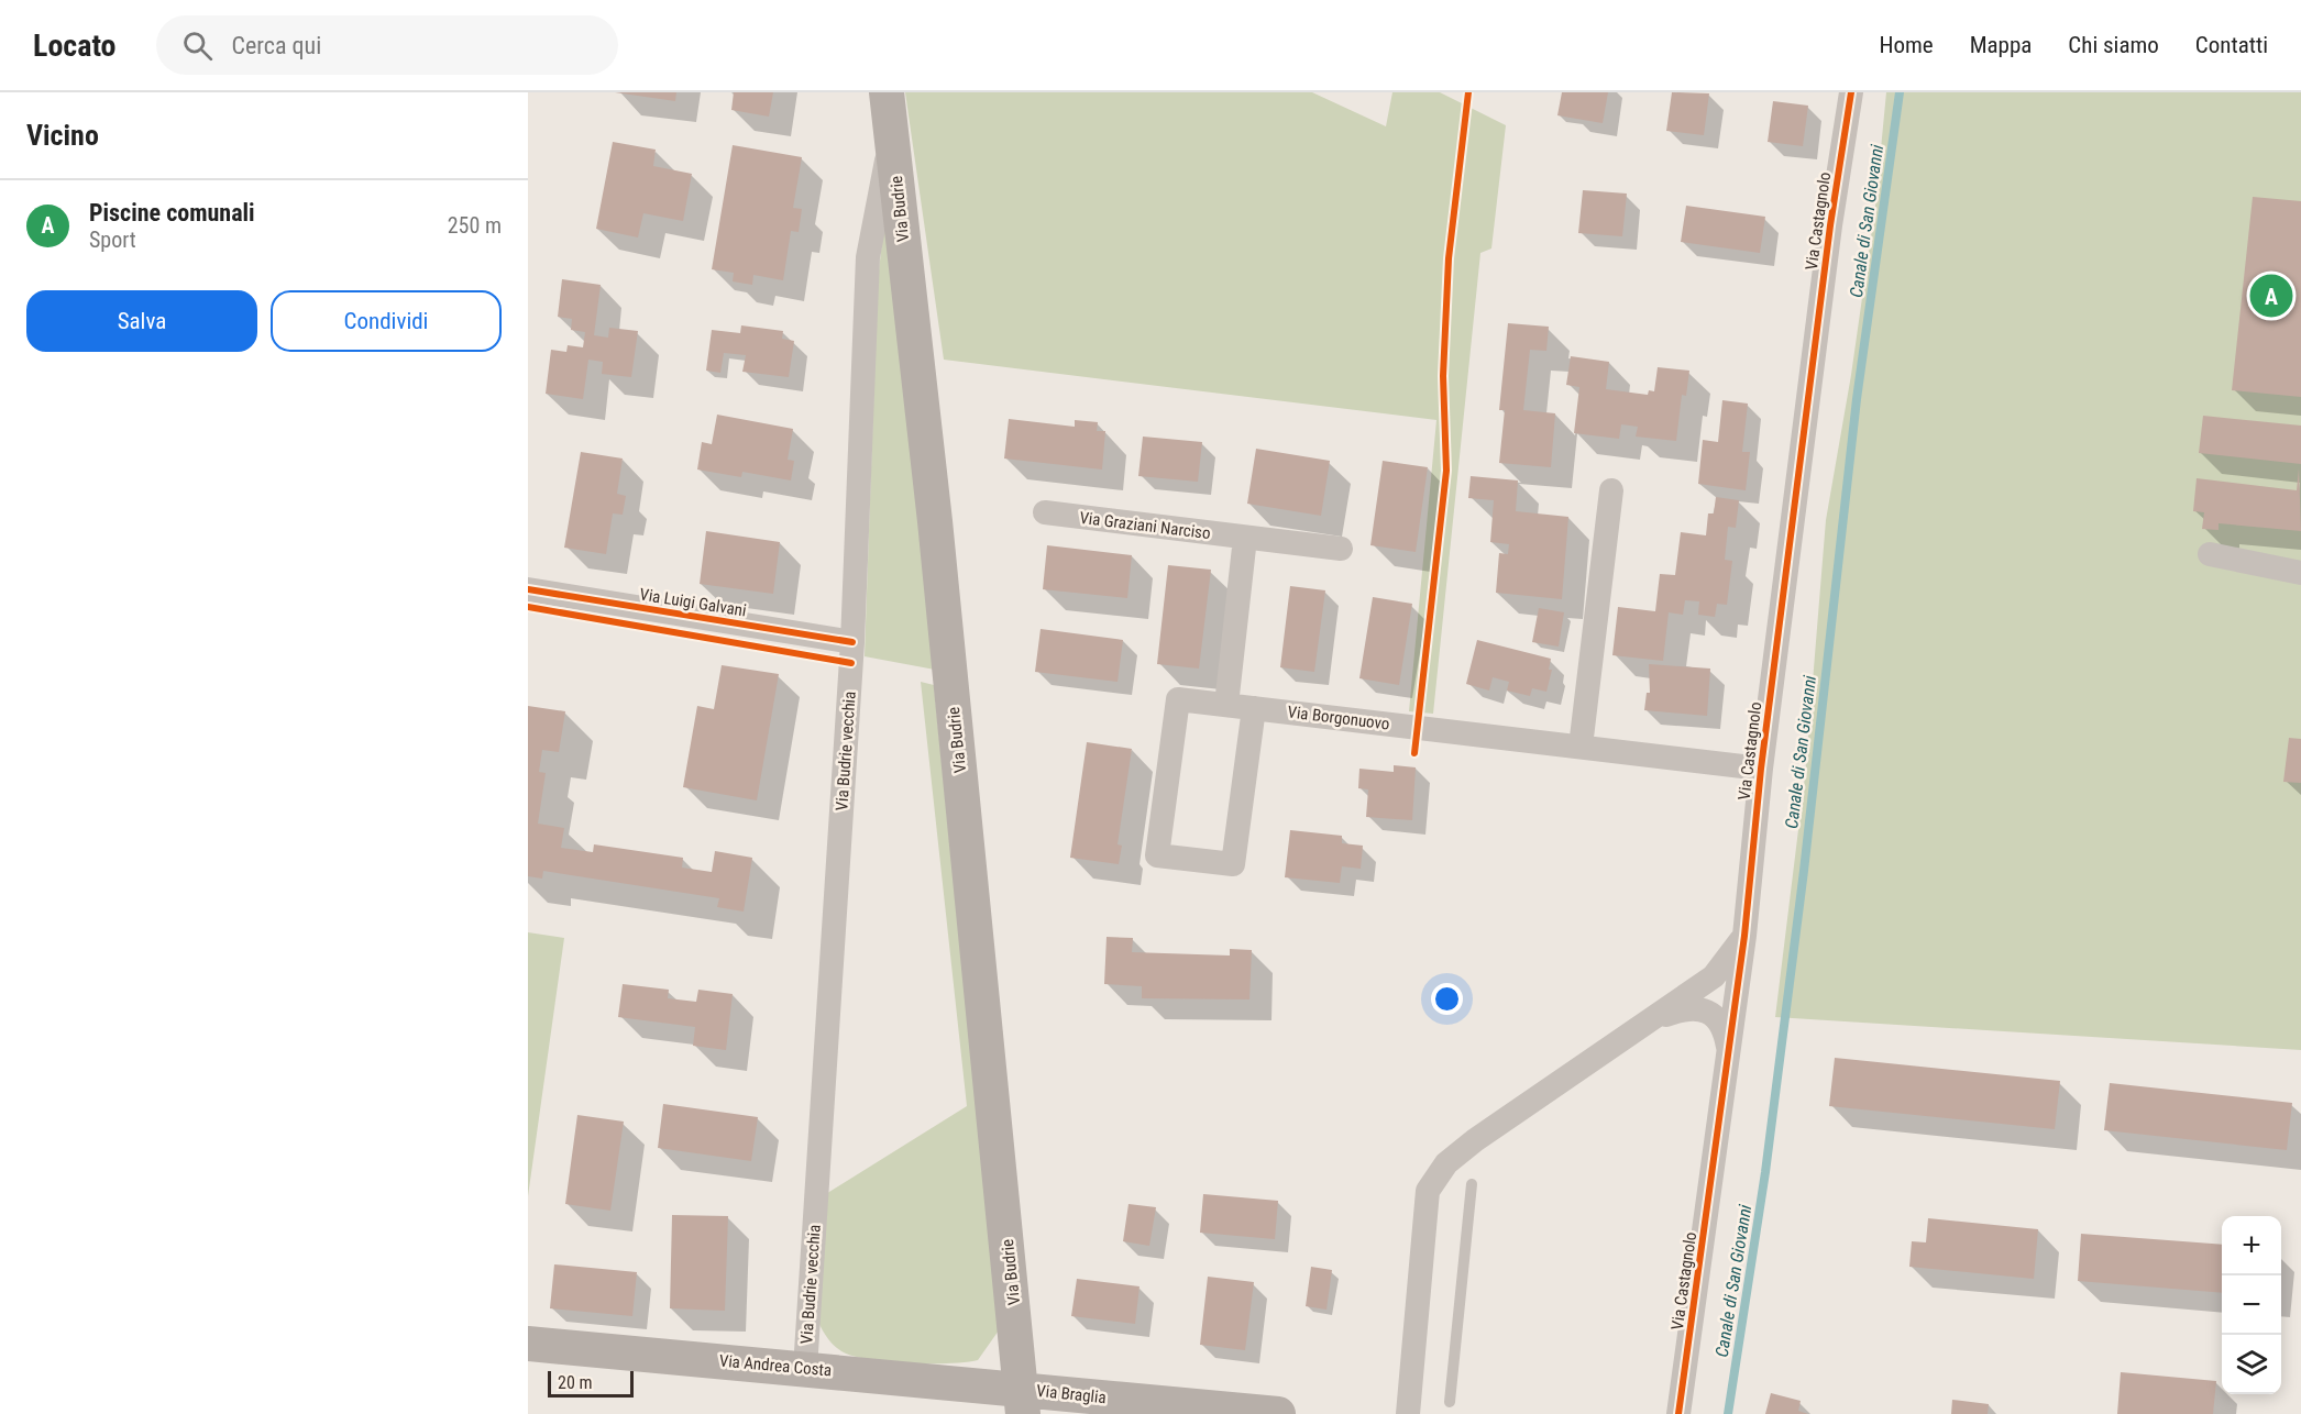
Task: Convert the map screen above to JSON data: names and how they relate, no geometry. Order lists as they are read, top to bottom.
{
  "streets": {
    "main road": ["Via Budrie", "Via Andrea Costa", "Via Braglia"],
    "street": [
      "Via Castagnolo",
      "Via Graziani Narciso",
      "Via Luigi Galvani",
      "Via Borgonuovo",
      "Via Budrie vecchia"
    ]
  },
  "crossings": [
    ["Via Budrie", "Via Budrie vecchia"],
    ["Via Budrie", "Via Andrea Costa"],
    ["Via Budrie", "Via Braglia"],
    ["Via Castagnolo", "Via Borgonuovo"],
    ["Via Luigi Galvani", "Via Budrie vecchia"],
    ["Via Budrie vecchia", "Via Andrea Costa"],
    ["Via Andrea Costa", "Via Braglia"]
  ],
  "water": ["Canale di San Giovanni"],
  "scale_bar": "20 m",
  "page": {
    "header": "Locato",
    "search": "Cerca qui",
    "nav": [
      "Home",
      "Mappa",
      "Chi siamo",
      "Contatti"
    ],
    "heading": "Vicino",
    "list": [
      {
        "mark": "A",
        "name": "Piscine comunali",
        "note": "Sport",
        "value": "250 m"
      }
    ],
    "buttons": ["Salva", "Condividi"],
    "pins": "A",
    "map_buttons": ["+", "−"],
    "scale": "20 m"
  }
}
